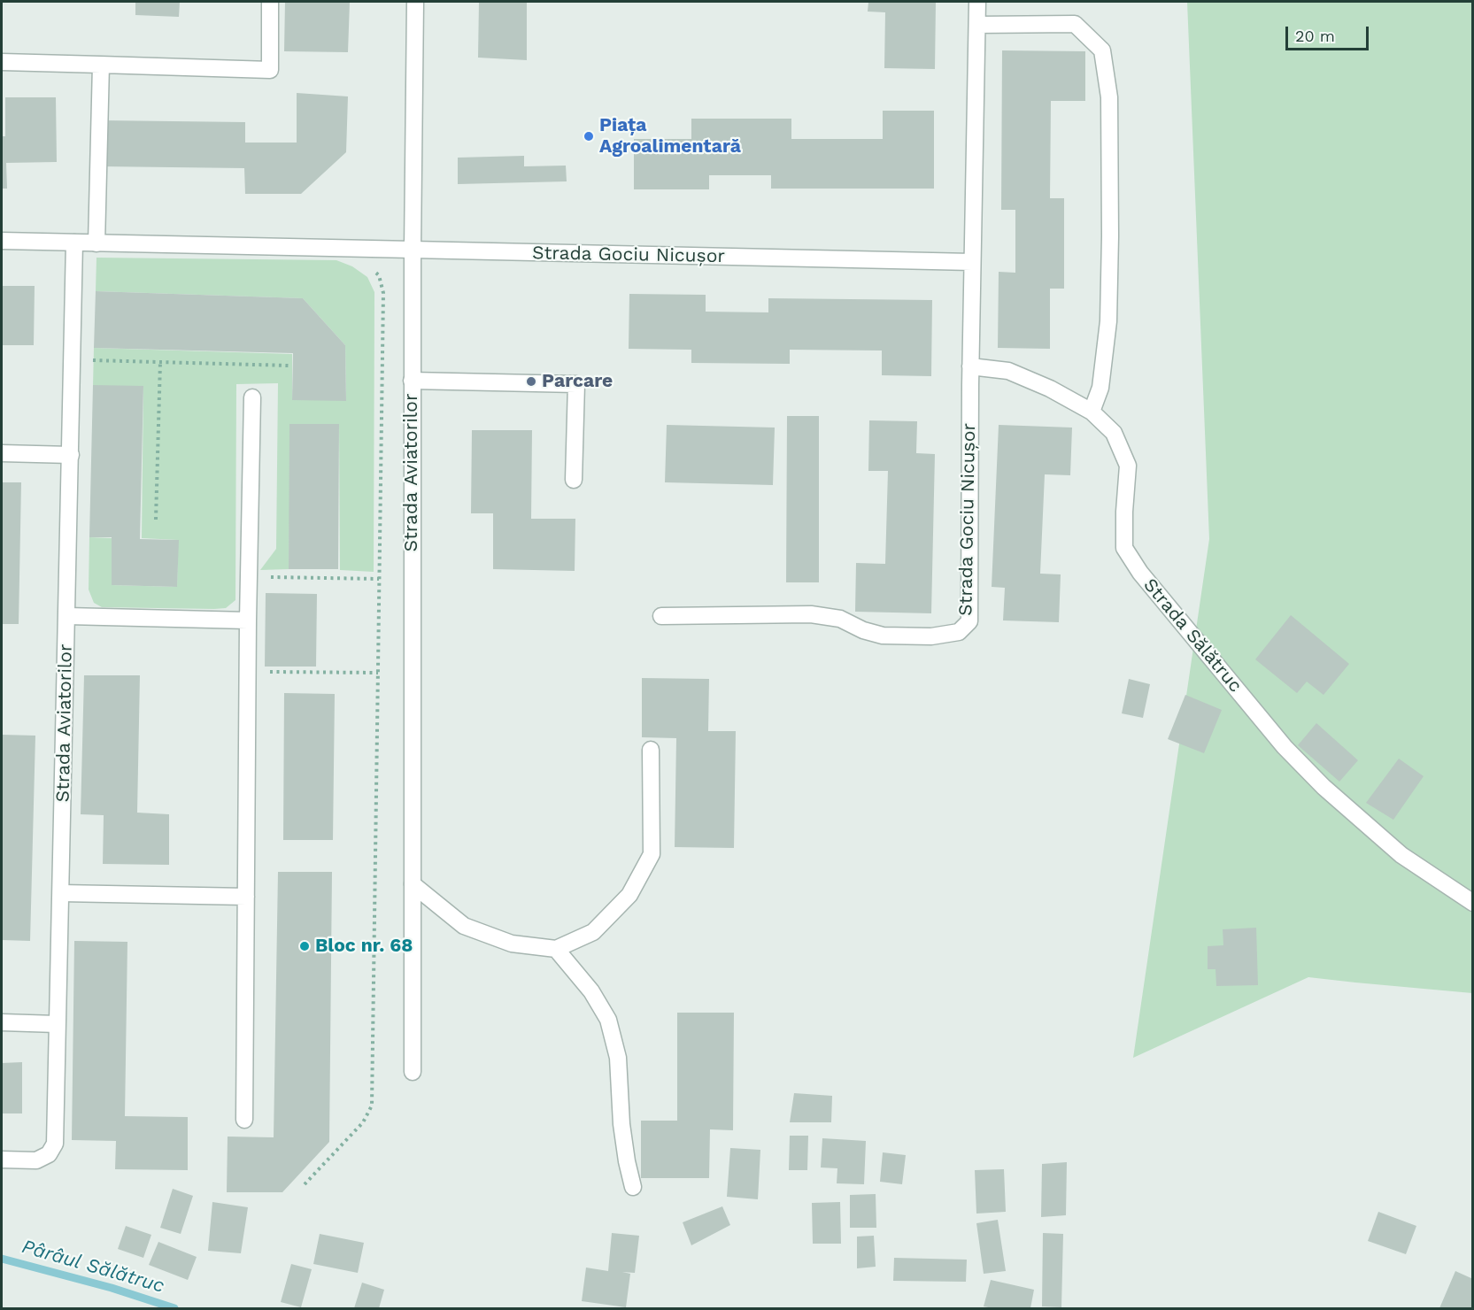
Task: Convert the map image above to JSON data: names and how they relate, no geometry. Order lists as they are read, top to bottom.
{
  "streets": {
    "street": ["Strada Gociu Nicușor", "Strada Aviatorilor", "Strada Sălătruc"]
  },
  "crossings": [
    ["Strada Gociu Nicușor", "Strada Aviatorilor"],
    ["Strada Gociu Nicușor", "Strada Sălătruc"]
  ],
  "water": ["Pârâul Sălătruc"],
  "places": ["Piața Agroalimentară", "Parcare", "Bloc nr. 68"],
  "scale_bar": "20 m"
}
